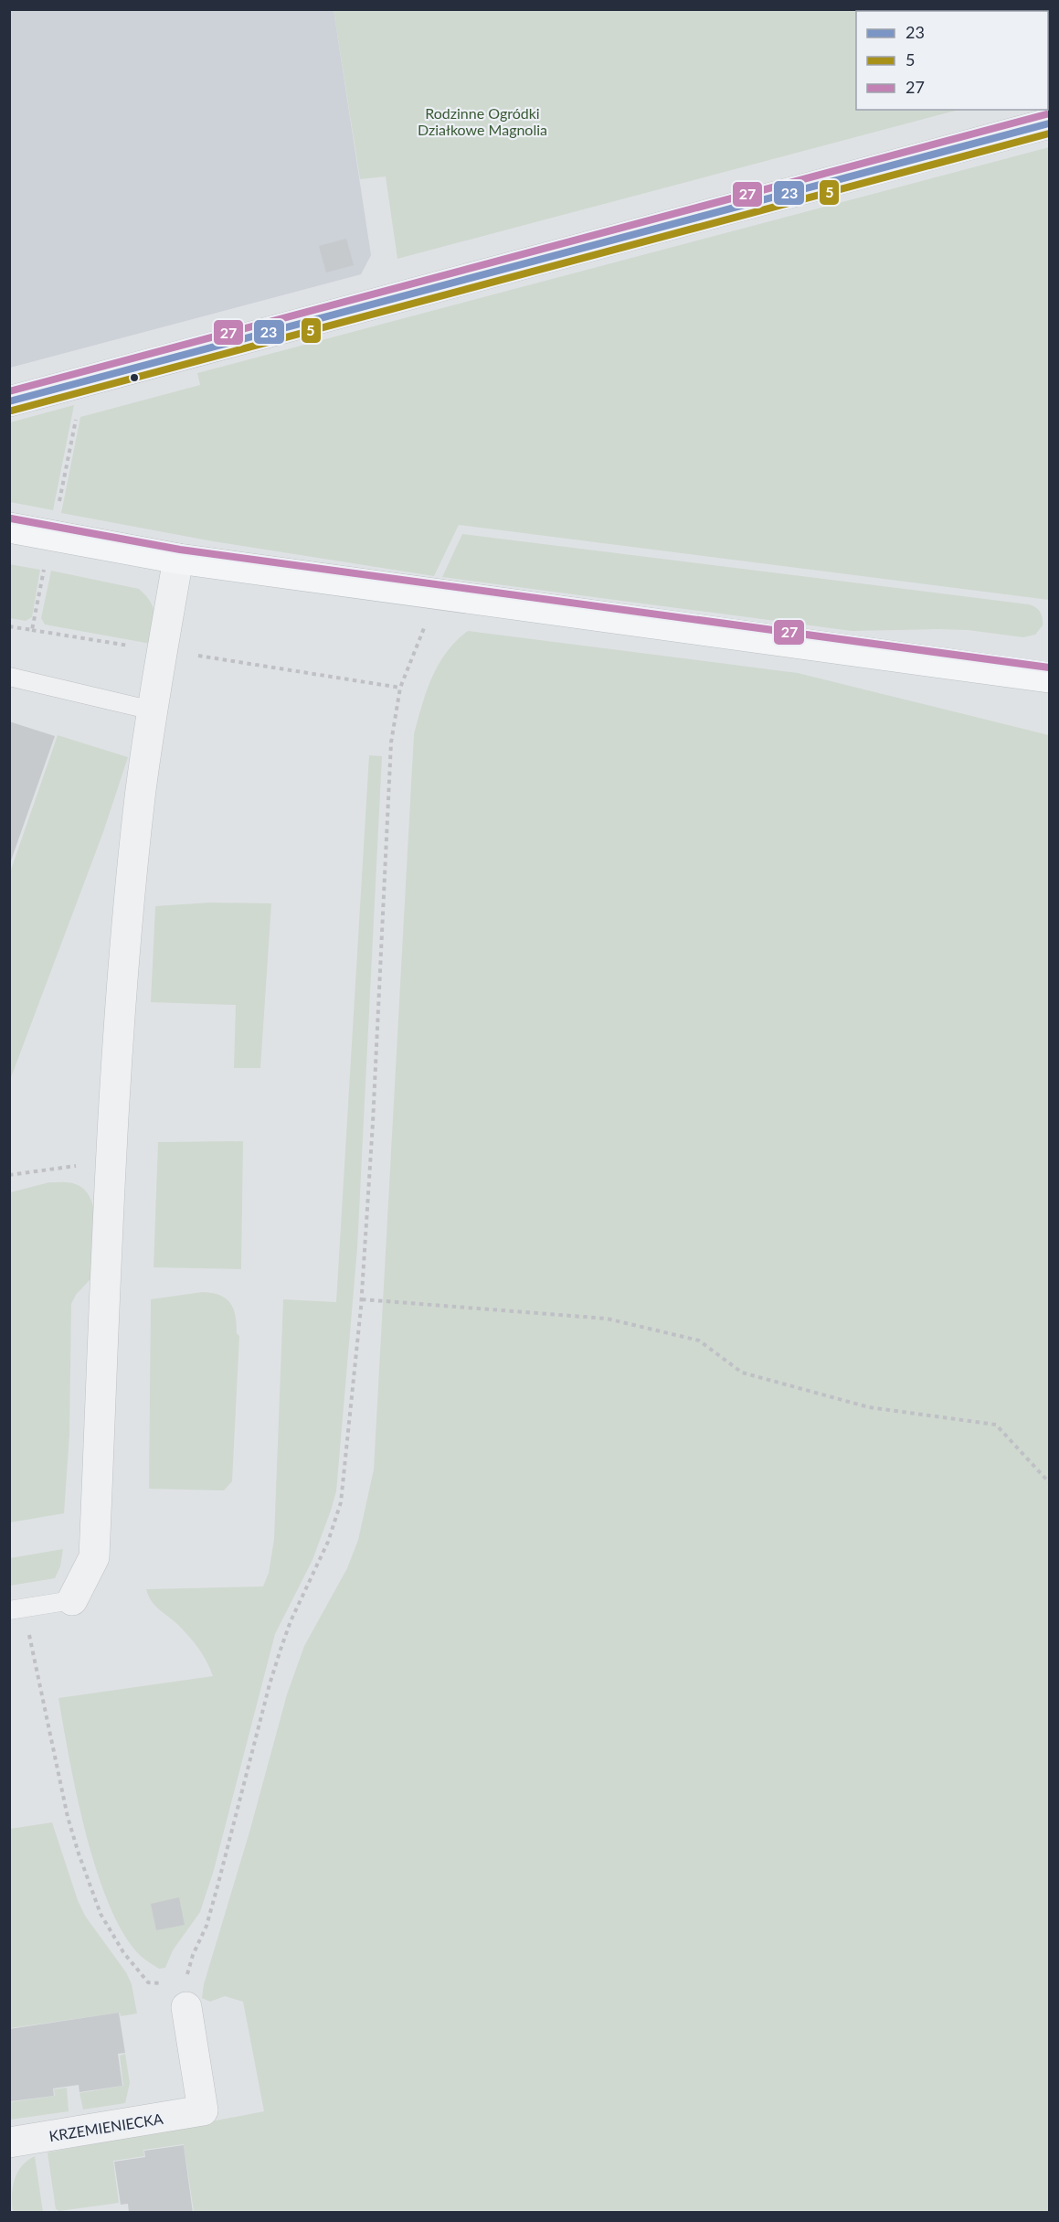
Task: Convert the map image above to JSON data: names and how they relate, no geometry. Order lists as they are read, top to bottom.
{
  "streets": {
    "street": ["KRZEMIENIECKA"]
  },
  "parks": ["Rodzinne Ogródki Działkowe Magnolia"],
  "lines": ["transit line 27", "transit line 23", "transit line 5"],
  "legend": ["23", "5", "27"]
}
